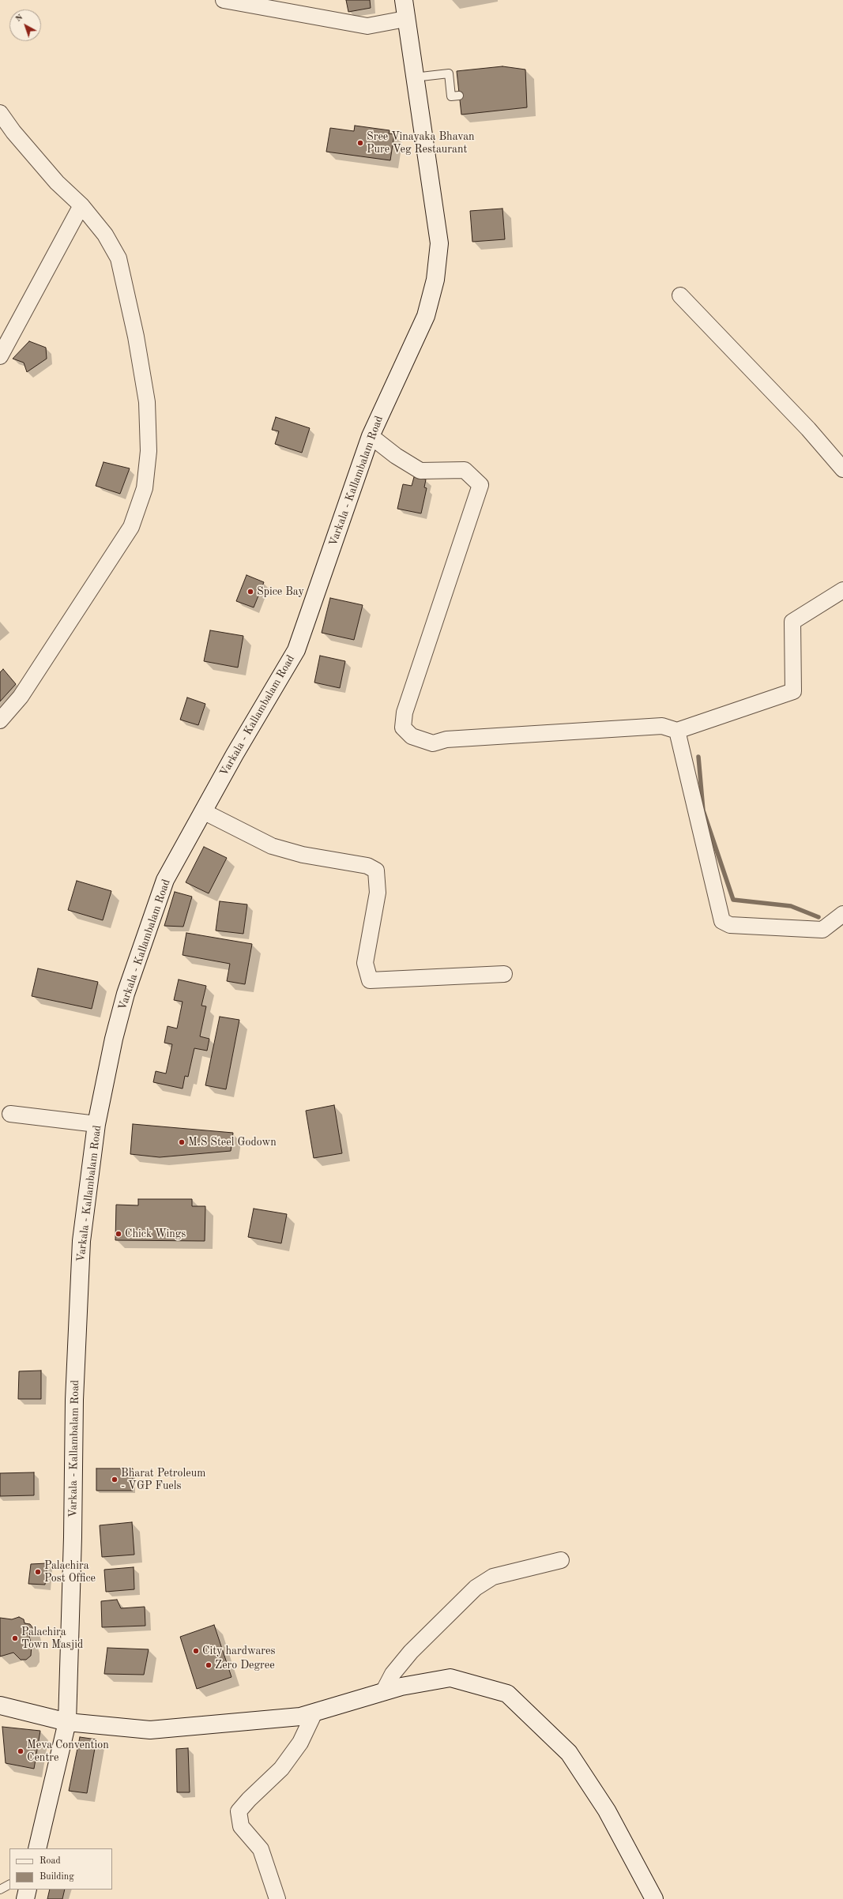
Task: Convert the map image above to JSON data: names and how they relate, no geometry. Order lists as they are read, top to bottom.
{
  "streets": {
    "main road": ["Varkala - Kallambalam Road"]
  },
  "places": [
    "Sree Vinayaka Bhavan Pure Veg Restaurant",
    "Spice Bay",
    "M.S Steel Godown",
    "Chick Wings",
    "Bharat Petroleum - VGP Fuels",
    "Palachira Post Office",
    "Palachira Town Masjid",
    "City hardwares",
    "Zero Degree",
    "Meva Convention Centre"
  ],
  "legend": ["Road", "Building"],
  "north": "top left"
}
